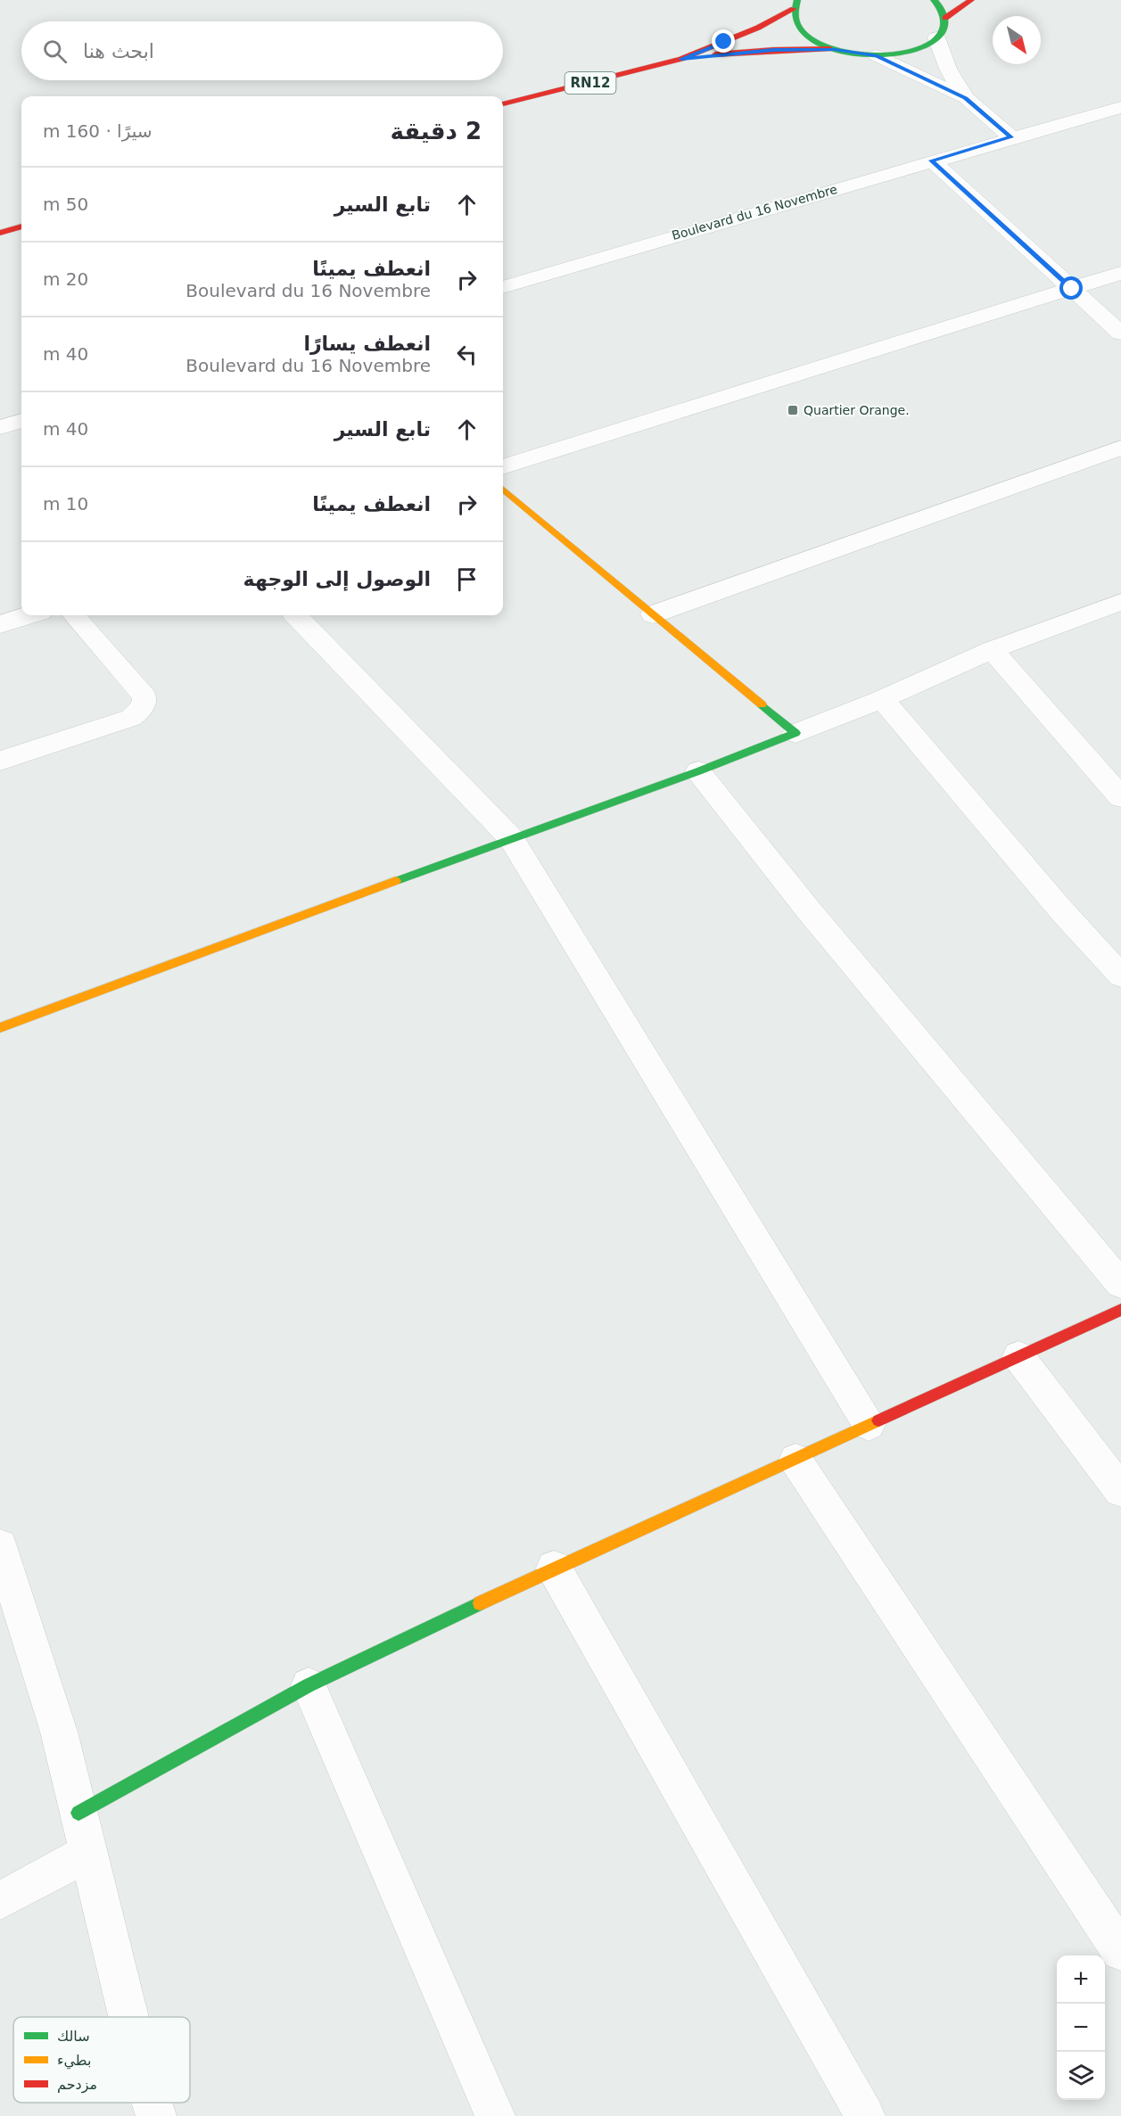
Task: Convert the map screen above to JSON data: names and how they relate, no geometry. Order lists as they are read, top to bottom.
{
  "streets": {
    "street": ["RN12", "Boulevard du 16 Novembre"]
  },
  "places": {
    "transit": ["Quartier Orange."]
  },
  "legend": ["سالك", "بطيء", "مزدحم"],
  "north": "bottom right",
  "page": {
    "search": "ابحث هنا",
    "heading": ["2 دقيقة", "سيرًا · 160 m"],
    "list": [
      ["تابع السير", "50 m"],
      ["انعطف يمينًا", "Boulevard du 16 Novembre", "20 m"],
      ["انعطف يسارًا", "Boulevard du 16 Novembre", "40 m"],
      ["تابع السير", "40 m"],
      ["انعطف يمينًا", "10 m"],
      "الوصول إلى الوجهة"
    ],
    "map_buttons": ["+", "−"]
  }
}
